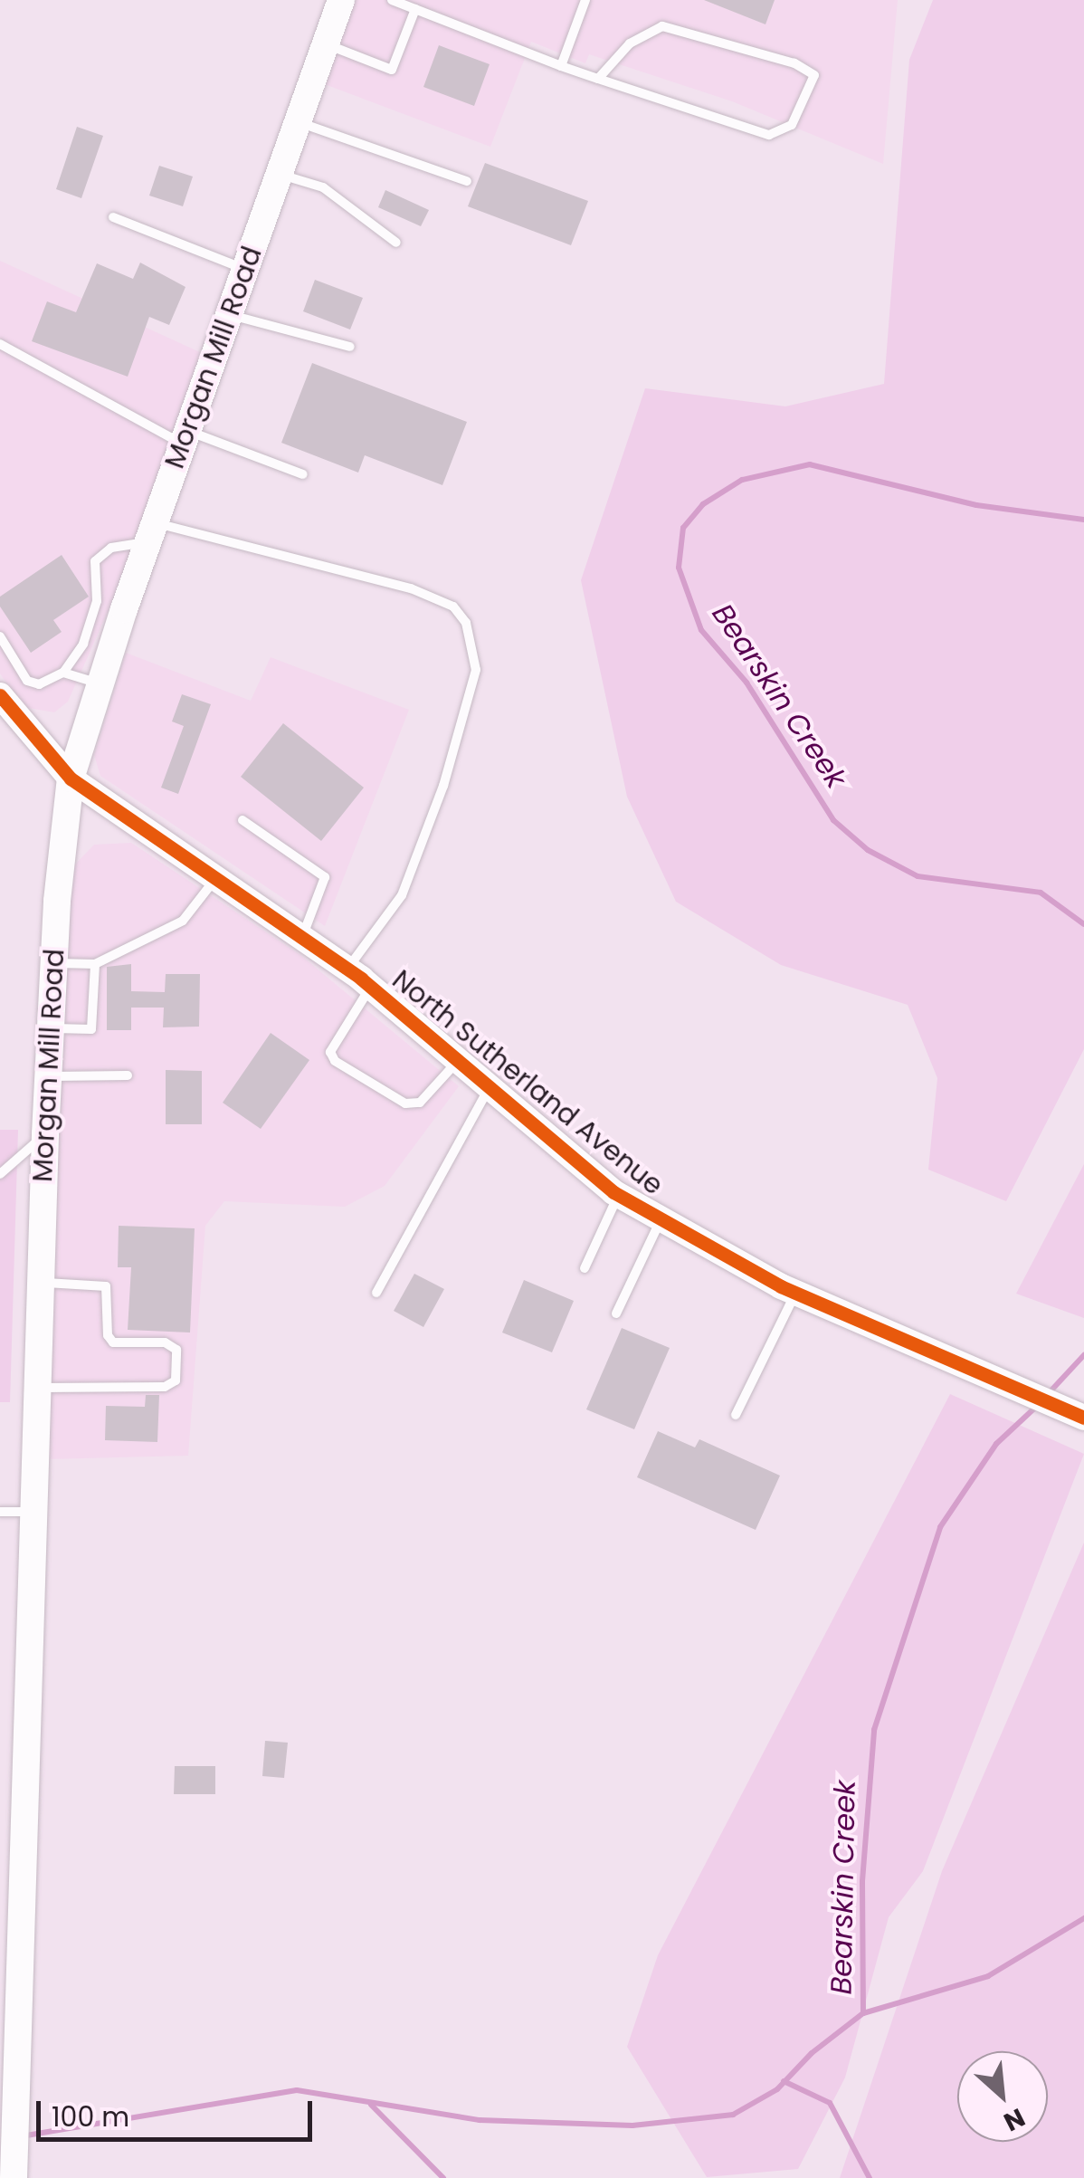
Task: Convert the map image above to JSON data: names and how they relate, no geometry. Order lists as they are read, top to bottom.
{
  "streets": {
    "main road": ["Morgan Mill Road"],
    "street": ["North Sutherland Avenue"]
  },
  "crossings": [
    ["Morgan Mill Road", "North Sutherland Avenue"]
  ],
  "water": ["Bearskin Creek"],
  "scale_bar": "100 m",
  "north": "bottom right"
}
